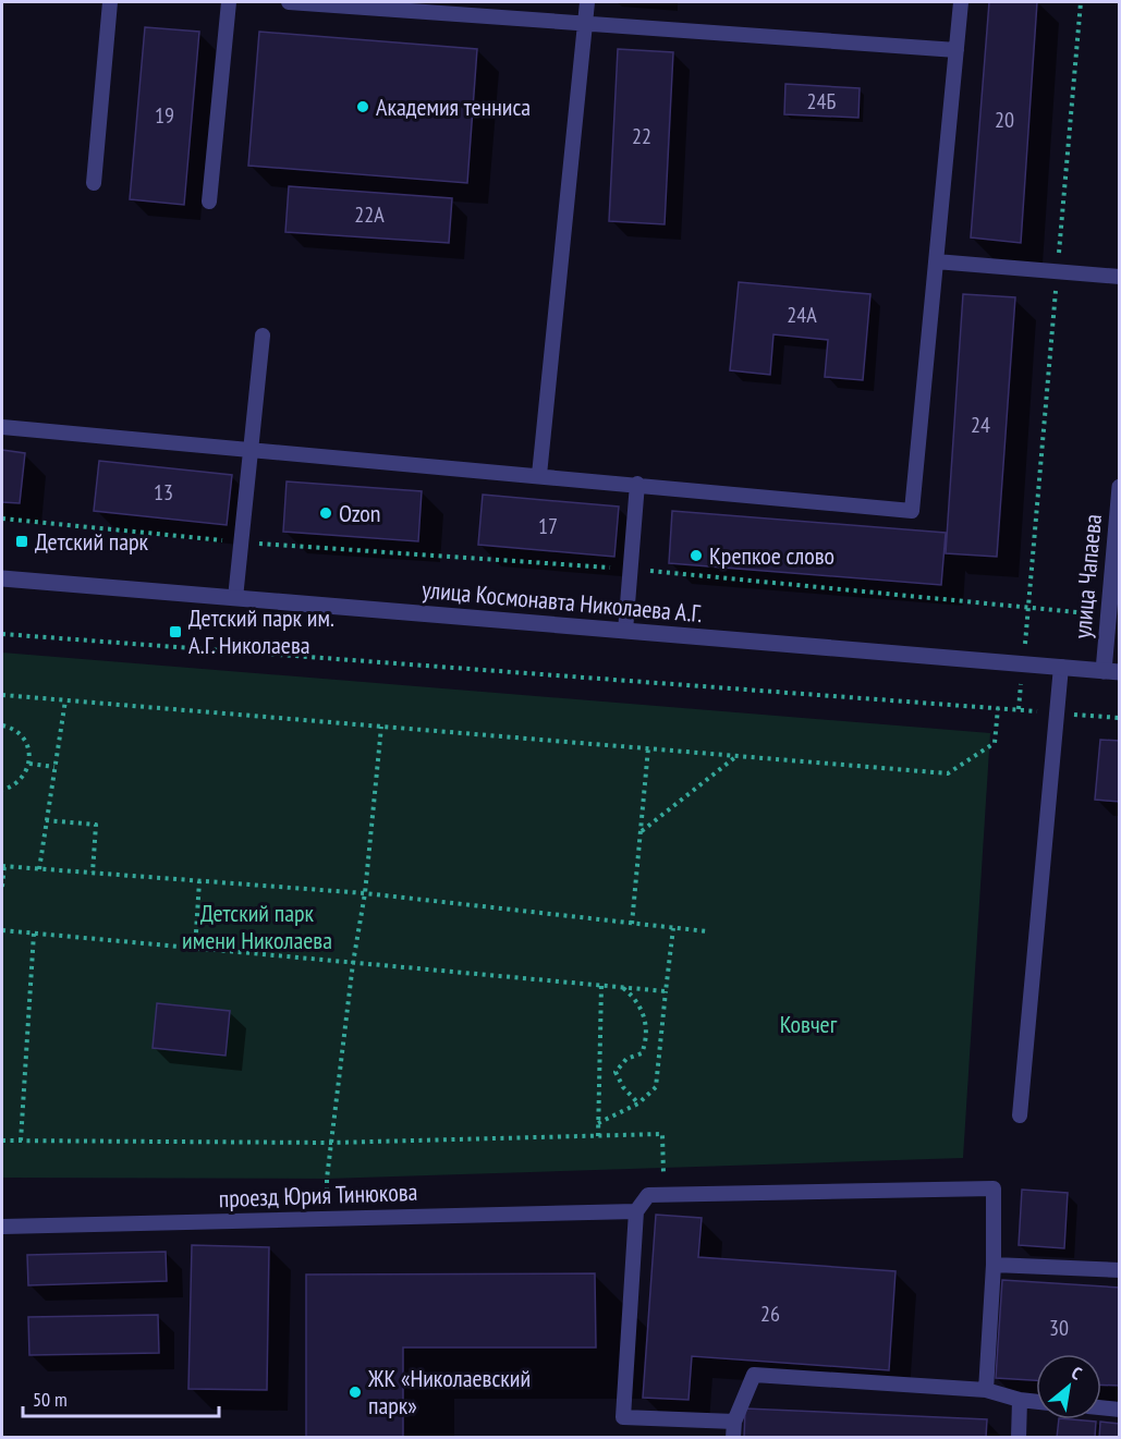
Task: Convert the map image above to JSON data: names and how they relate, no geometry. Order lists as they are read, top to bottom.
{
  "streets": {
    "street": ["улица Чапаева", "улица Космонавта Николаева А.Г."],
    "lane": ["проезд Юрия Тинюкова"]
  },
  "crossings": [
    ["улица Чапаева", "улица Космонавта Николаева А.Г."]
  ],
  "parks": ["Детский парк имени Николаева", "Ковчег"],
  "places": {
    "other": [
      "Академия тенниса",
      "Ozon",
      "Крепкое слово",
      "ЖК «Николаевский парк»"
    ],
    "transit": ["Детский парк", "Детский парк им. А.Г. Николаева"]
  },
  "house_numbers": [
    "24Б",
    "19",
    "20",
    "22",
    "22А",
    "24А",
    "24",
    "13",
    "17",
    "26",
    "30"
  ],
  "scale_bar": "50 m",
  "north": "top right"
}
